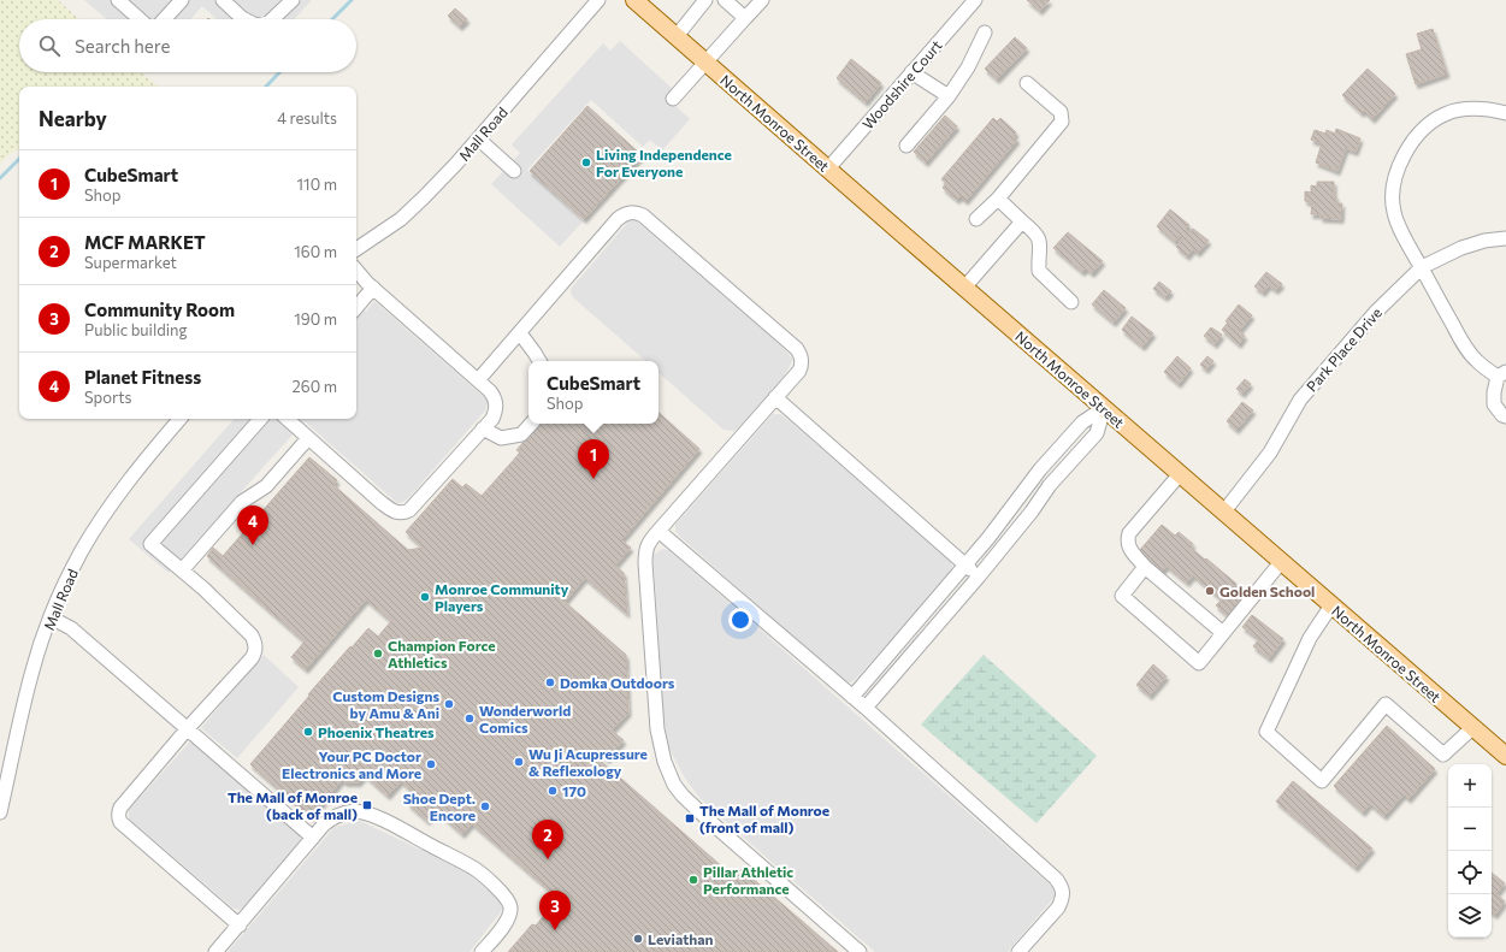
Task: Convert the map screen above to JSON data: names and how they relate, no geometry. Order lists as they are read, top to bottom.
{
  "streets": {
    "main road": ["North Monroe Street"],
    "street": ["Woodshire Court", "Mall Road", "Park Place Drive"]
  },
  "crossings": [
    ["Woodshire Court", "North Monroe Street"],
    ["North Monroe Street", "Park Place Drive"]
  ],
  "places": {
    "other": [
      "Living Independence For Everyone",
      "Golden School",
      "Monroe Community Players",
      "Champion Force Athletics",
      "Domka Outdoors",
      "Custom Designs by Amu & Ani",
      "Wonderworld Comics",
      "Phoenix Theatres",
      "Wu Ji Acupressure & Reflexology",
      "Your PC Doctor Electronics and More",
      "170",
      "Shoe Dept. Encore",
      "Pillar Athletic Performance",
      "Leviathan"
    ],
    "transit": ["The Mall of Monroe (back of mall)", "The Mall of Monroe (front of mall)"]
  },
  "page": {
    "search": "Search here",
    "heading": ["Nearby", "4 results"],
    "list": [
      {
        "mark": "1",
        "name": "CubeSmart",
        "note": "Shop",
        "value": "110 m"
      },
      {
        "mark": "2",
        "name": "MCF MARKET",
        "note": "Supermarket",
        "value": "160 m"
      },
      {
        "mark": "3",
        "name": "Community Room",
        "note": "Public building",
        "value": "190 m"
      },
      {
        "mark": "4",
        "name": "Planet Fitness",
        "note": "Sports",
        "value": "260 m"
      }
    ],
    "popup": ["CubeSmart", "Shop"],
    "pins": [
      "1",
      "4",
      "2",
      "3"
    ],
    "map_buttons": ["+", "−"]
  }
}
